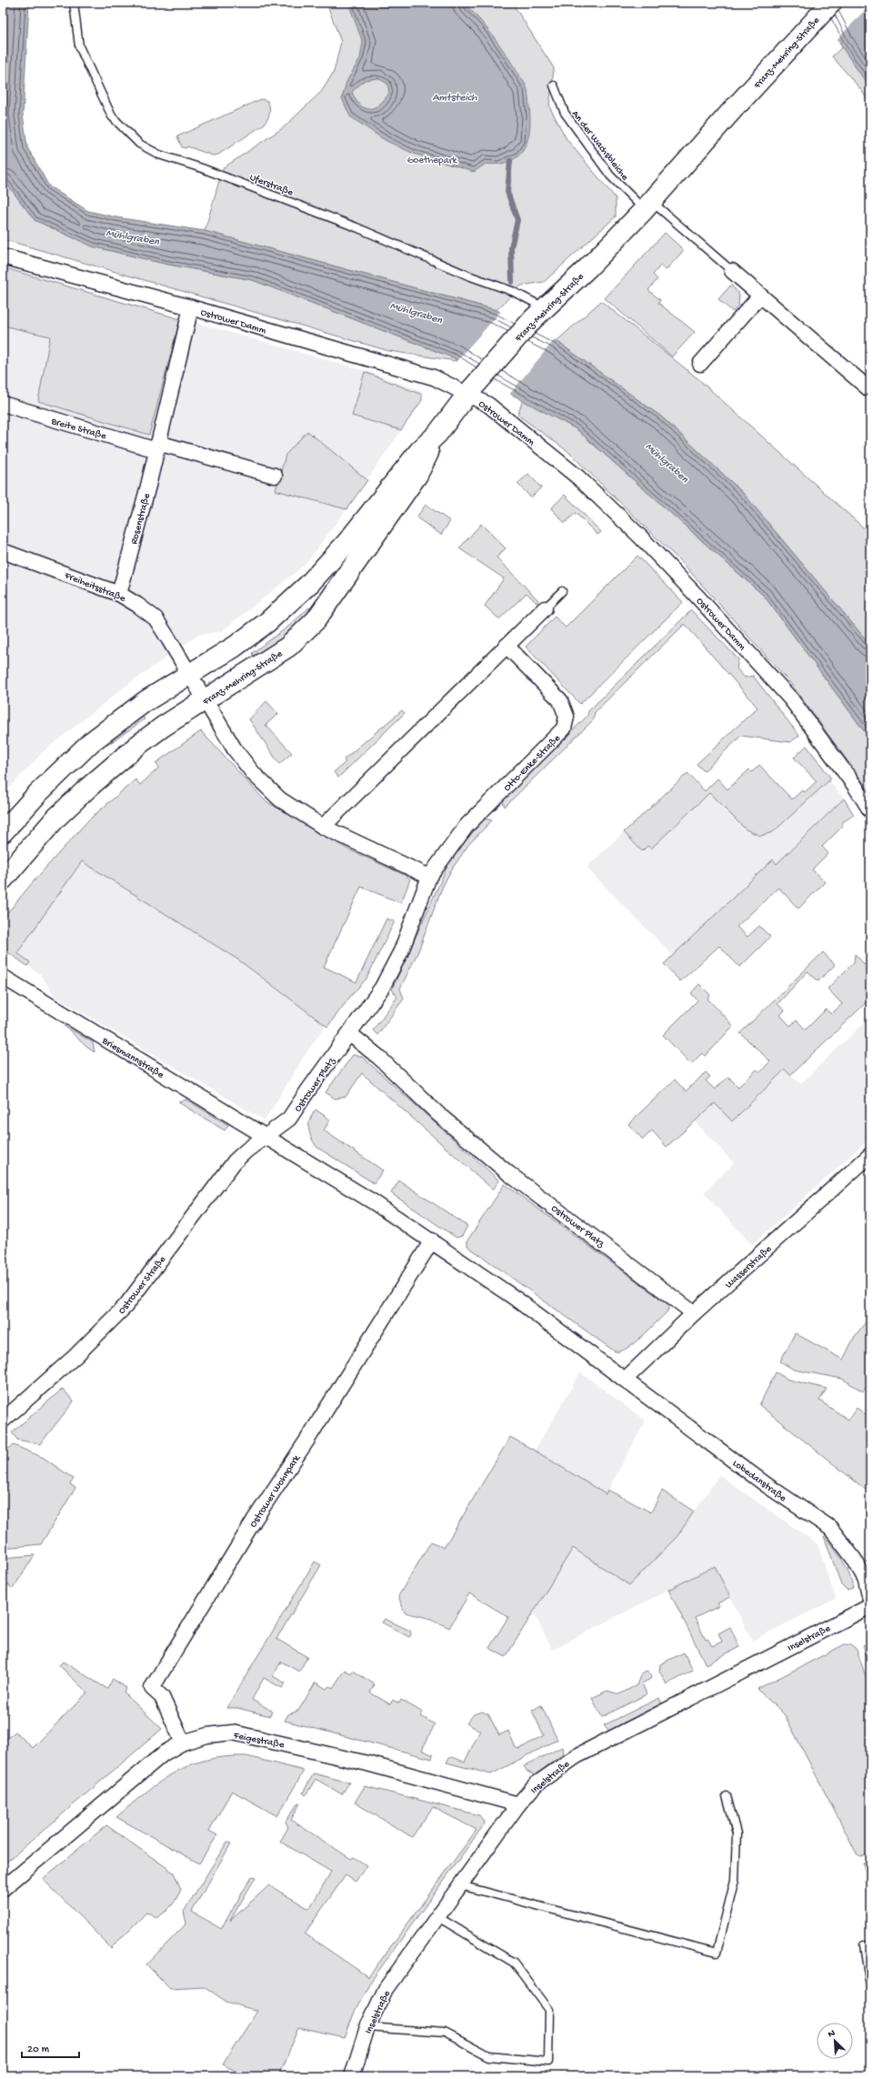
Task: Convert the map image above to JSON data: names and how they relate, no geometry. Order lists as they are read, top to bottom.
{
  "streets": {
    "main road": ["Franz-Mehring-Straße"],
    "street": [
      "Ostrower Damm",
      "Breite Straße",
      "Rosenstraße",
      "Freiheitsstraße",
      "Otto-Enke-Straße",
      "Briesmannstraße",
      "Ostrower Platz",
      "Wasserstraße",
      "Ostrower Straße",
      "Lobedanstraße",
      "Ostrower Wohnpark",
      "Inselstraße",
      "Feigestraße"
    ],
    "lane": ["An der Wachsbleiche", "Uferstraße"]
  },
  "crossings": [
    ["Franz-Mehring-Straße", "An der Wachsbleiche"],
    ["Franz-Mehring-Straße", "Uferstraße"],
    ["Franz-Mehring-Straße", "Ostrower Damm"],
    ["Franz-Mehring-Straße", "Freiheitsstraße"],
    ["Ostrower Damm", "Rosenstraße"],
    ["Breite Straße", "Rosenstraße"],
    ["Rosenstraße", "Freiheitsstraße"],
    ["Otto-Enke-Straße", "Ostrower Platz"],
    ["Briesmannstraße", "Ostrower Platz"],
    ["Briesmannstraße", "Ostrower Straße"],
    ["Ostrower Platz", "Wasserstraße"],
    ["Ostrower Platz", "Ostrower Straße"],
    ["Wasserstraße", "Lobedanstraße"],
    ["Ostrower Wohnpark", "Feigestraße"],
    ["Inselstraße", "Feigestraße"]
  ],
  "water": ["Amtsteich", "Mühlgraben"],
  "parks": ["Goethepark"],
  "scale_bar": "20 m",
  "north": "top left"
}
